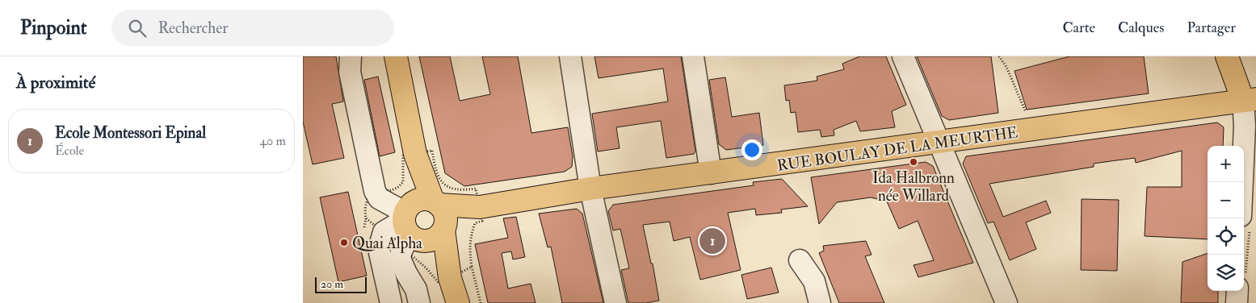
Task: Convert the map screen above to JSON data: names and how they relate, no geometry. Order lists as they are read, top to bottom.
{
  "streets": {
    "main road": ["RUE BOULAY DE LA MEURTHE"]
  },
  "places": ["Ida Halbronn née Willard", "Quai Alpha"],
  "scale_bar": "20 m",
  "page": {
    "header": "Pinpoint",
    "search": "Rechercher",
    "nav": ["Carte", "Calques", "Partager"],
    "heading": "À proximité",
    "list": [
      {
        "mark": "1",
        "name": "Ecole Montessori Epinal",
        "note": "École",
        "value": "40 m"
      }
    ],
    "map_buttons": ["+", "−"],
    "pins": "1",
    "scale": "20 m"
  }
}
